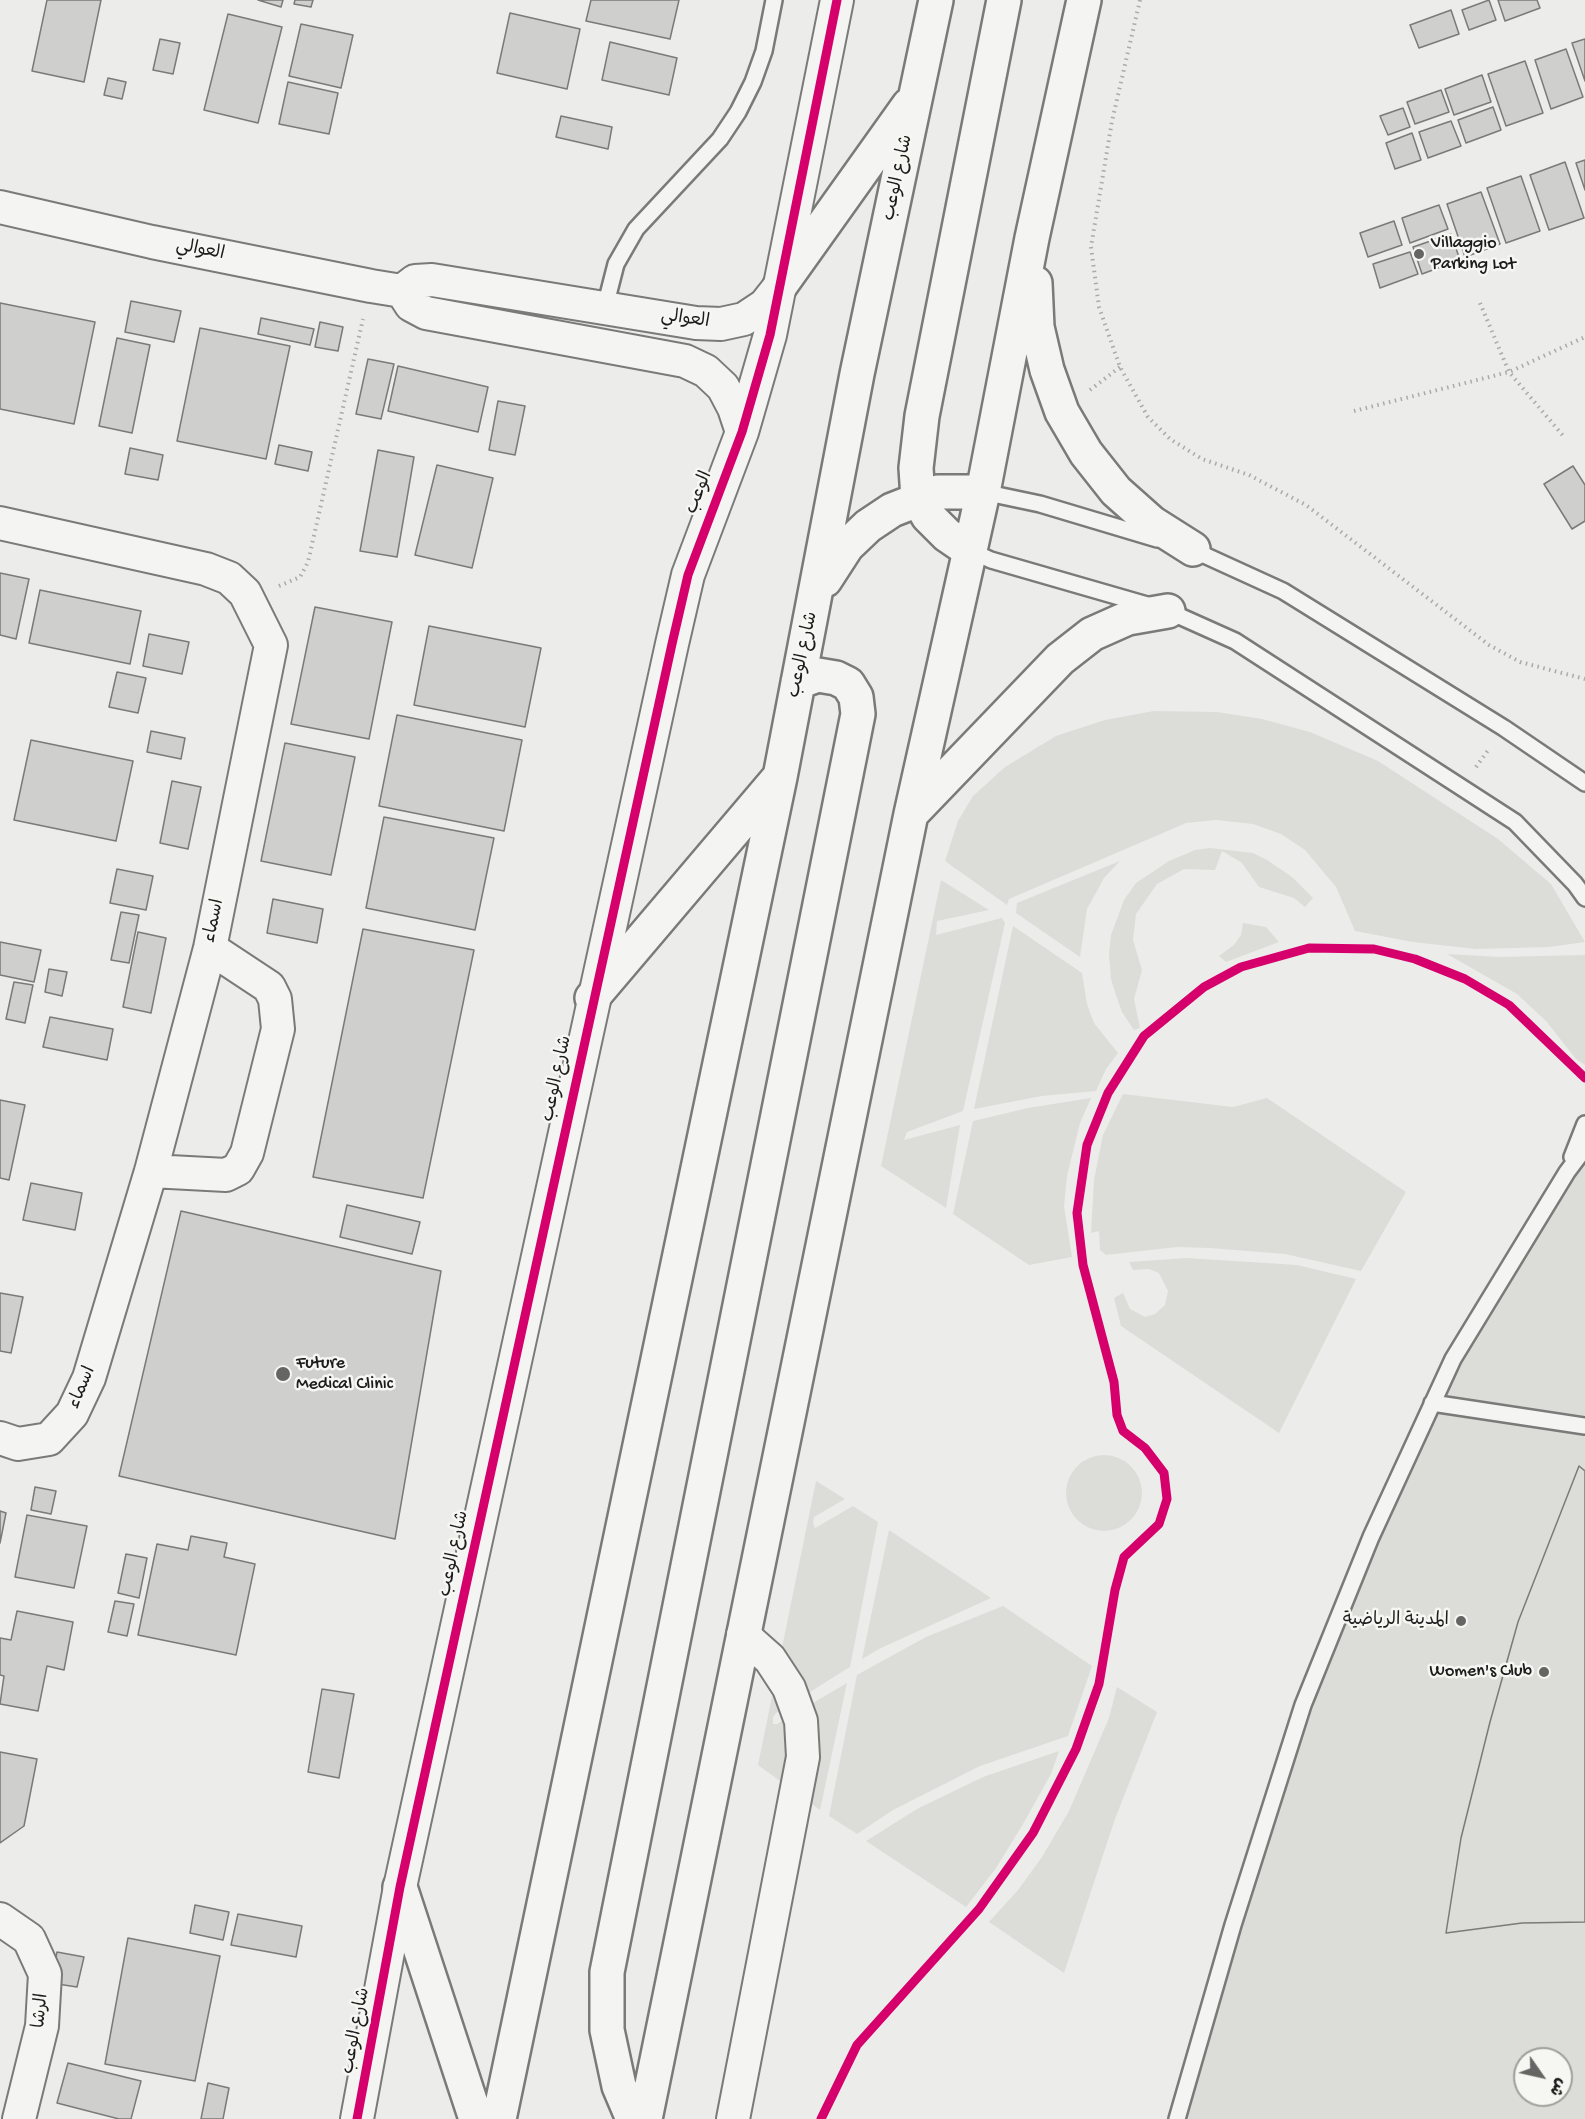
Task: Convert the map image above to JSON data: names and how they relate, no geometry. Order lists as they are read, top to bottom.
{
  "streets": {
    "main road": ["شارع الوعب"],
    "street": [
      "العوالي",
      "الوعب",
      "اسماء",
      "الرشا"
    ]
  },
  "crossings": [
    ["شارع الوعب", "الوعب"],
    ["العوالي", "الوعب"]
  ],
  "places": [
    "Villaggio Parking Lot",
    "Future Medical Clinic",
    "المدينة الرياضية",
    "Women's Club"
  ],
  "north": "bottom right"
}
